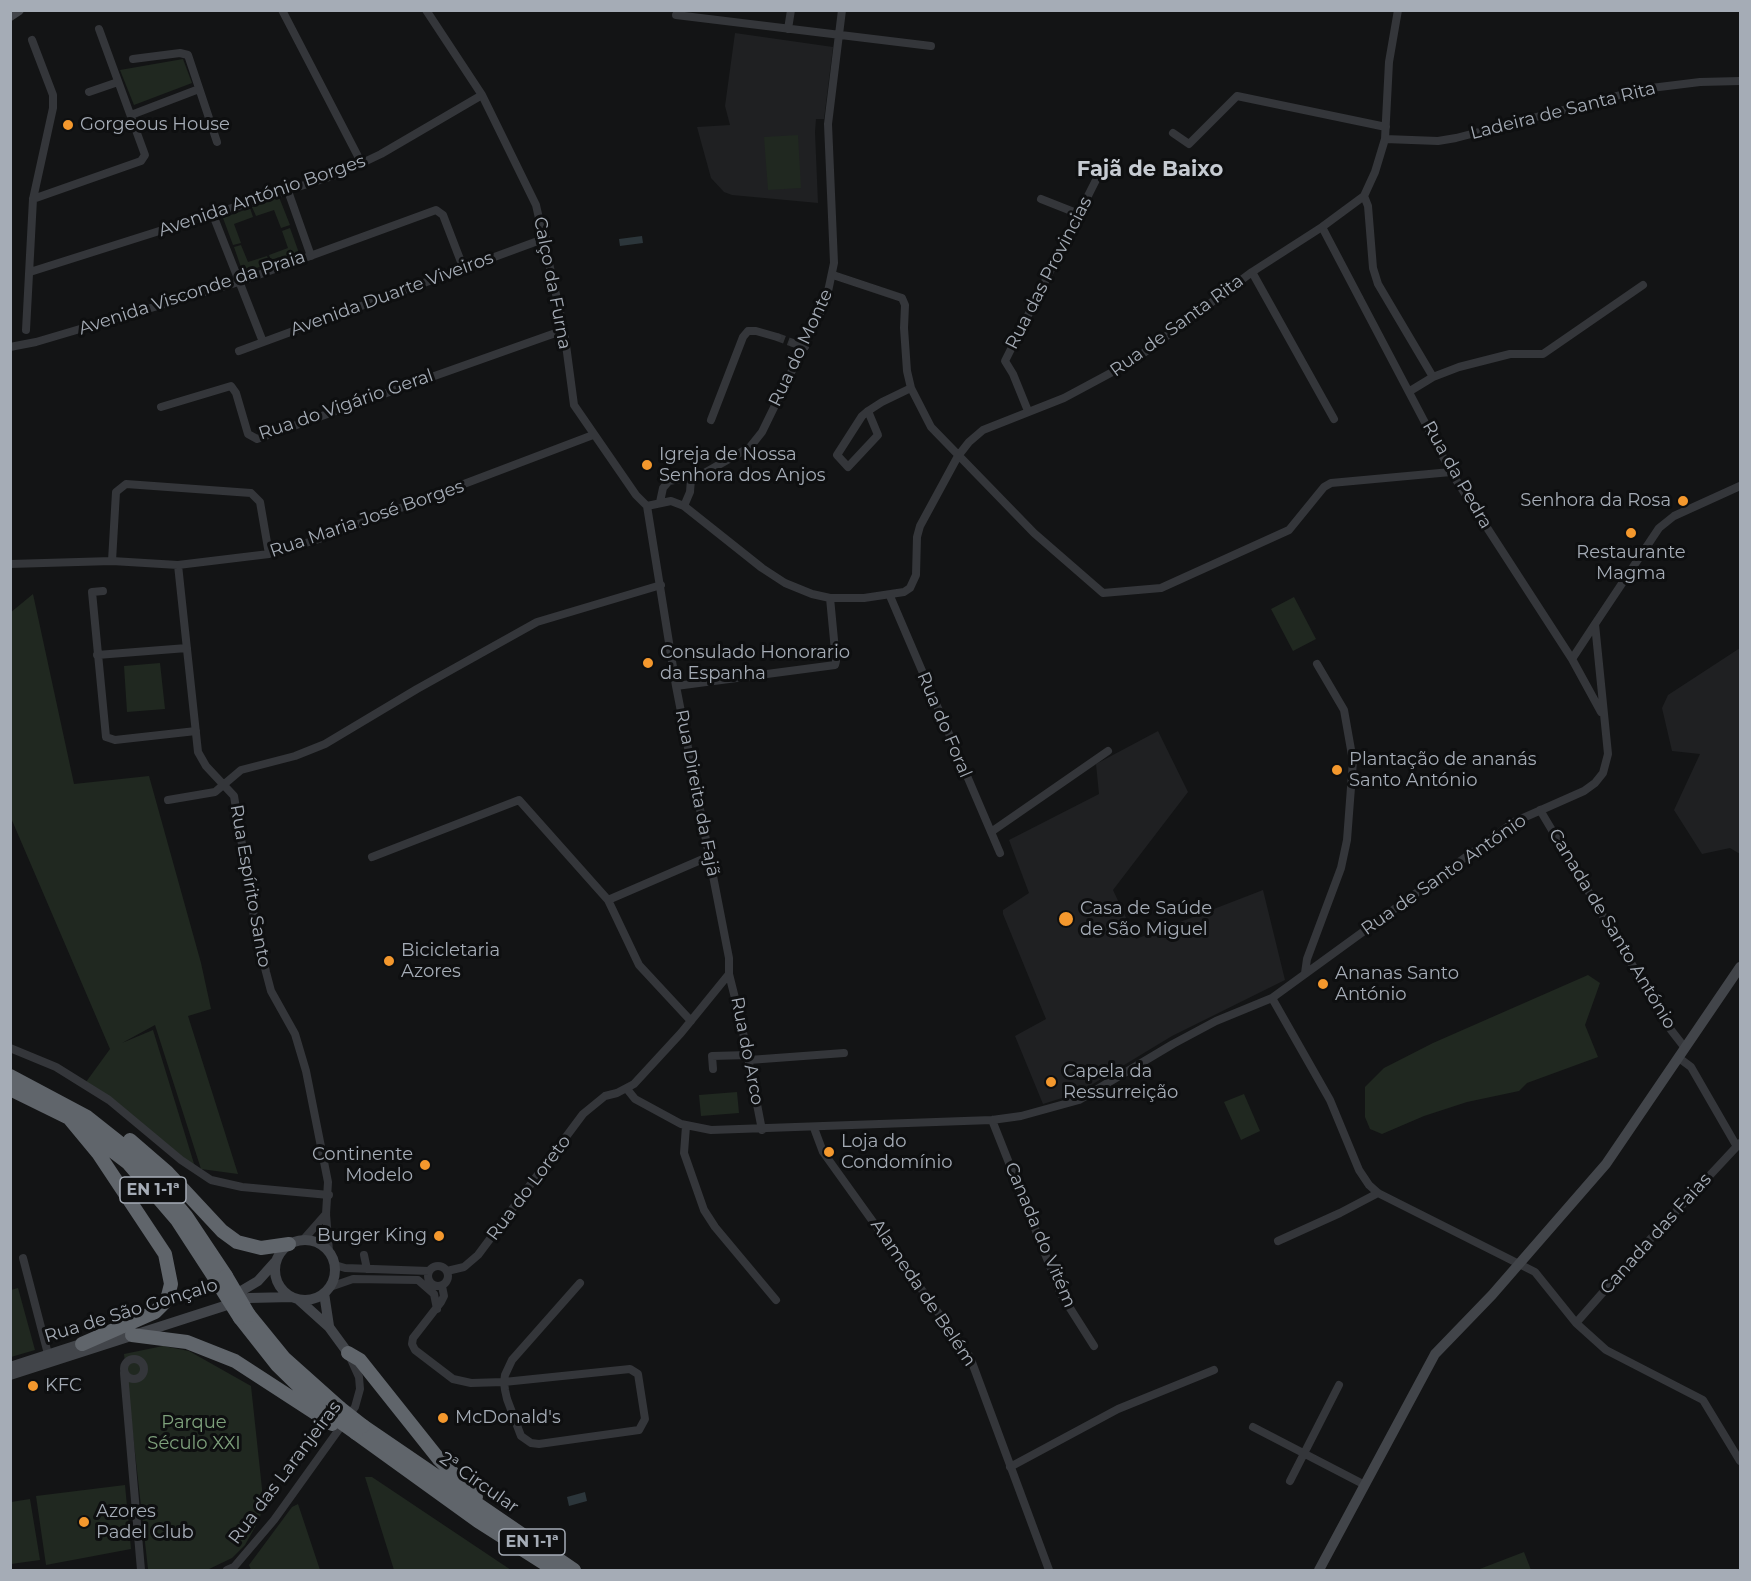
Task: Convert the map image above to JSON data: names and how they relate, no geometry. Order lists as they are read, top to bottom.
{
  "streets": {
    "highway": ["EN 1-1ª", "2ª Circular"],
    "main road": ["Rua de São Gonçalo", "Rua das Laranjeiras"],
    "street": [
      "Ladeira de Santa Rita",
      "Avenida António Borges",
      "Rua das Provincias",
      "Calço da Furna",
      "Avenida Visconde da Praia",
      "Avenida Duarte Viveiros",
      "Rua de Santa Rita",
      "Rua do Monte",
      "Rua do Vigário Geral",
      "Rua da Pedra",
      "Rua Maria José Borges",
      "Rua do Foral",
      "Rua Direita da Fajã",
      "Rua de Santo António",
      "Rua Espírito Santo",
      "Canada de Santo António",
      "Rua do Arco",
      "Rua do Loreto",
      "Canada das Faias",
      "Canada do Vitém",
      "Alameda de Belém"
    ]
  },
  "crossings": [
    ["Avenida António Borges", "Calço da Furna"],
    ["Rua das Provincias", "Rua de Santa Rita"],
    ["Calço da Furna", "Avenida Duarte Viveiros"],
    ["Calço da Furna", "Rua do Vigário Geral"],
    ["Calço da Furna", "Rua Maria José Borges"],
    ["Calço da Furna", "Rua Direita da Fajã"],
    ["Avenida Visconde da Praia", "Avenida Duarte Viveiros"],
    ["Rua de Santa Rita", "Rua da Pedra"],
    ["Rua de Santa Rita", "Rua do Foral"],
    ["Rua da Pedra", "Rua de Santo António"],
    ["Rua Direita da Fajã", "Rua Espírito Santo"],
    ["Rua Direita da Fajã", "Rua do Arco"],
    ["Rua de Santo António", "Canada de Santo António"],
    ["Rua de Santo António", "Rua do Arco"],
    ["Rua de Santo António", "Rua do Loreto"],
    ["Rua de Santo António", "Canada do Vitém"],
    ["Rua de Santo António", "Alameda de Belém"],
    ["Rua Espírito Santo", "Rua de São Gonçalo"],
    ["Rua Espírito Santo", "Rua das Laranjeiras"],
    ["EN 1-1ª", "2ª Circular"],
    ["Rua de São Gonçalo", "Rua das Laranjeiras"]
  ],
  "districts": ["Fajã de Baixo"],
  "parks": ["Parque Século XXI"],
  "places": [
    "Gorgeous House",
    "Igreja de Nossa Senhora dos Anjos",
    "Senhora da Rosa",
    "Restaurante Magma",
    "Consulado Honorario da Espanha",
    "Plantação de ananás Santo António",
    "Casa de Saúde de São Miguel",
    "Bicicletaria Azores",
    "Ananas Santo António",
    "Capela da Ressurreição",
    "Loja do Condomínio",
    "Continente Modelo",
    "Burger King",
    "KFC",
    "McDonald's",
    "Azores Padel Club"
  ]
}
